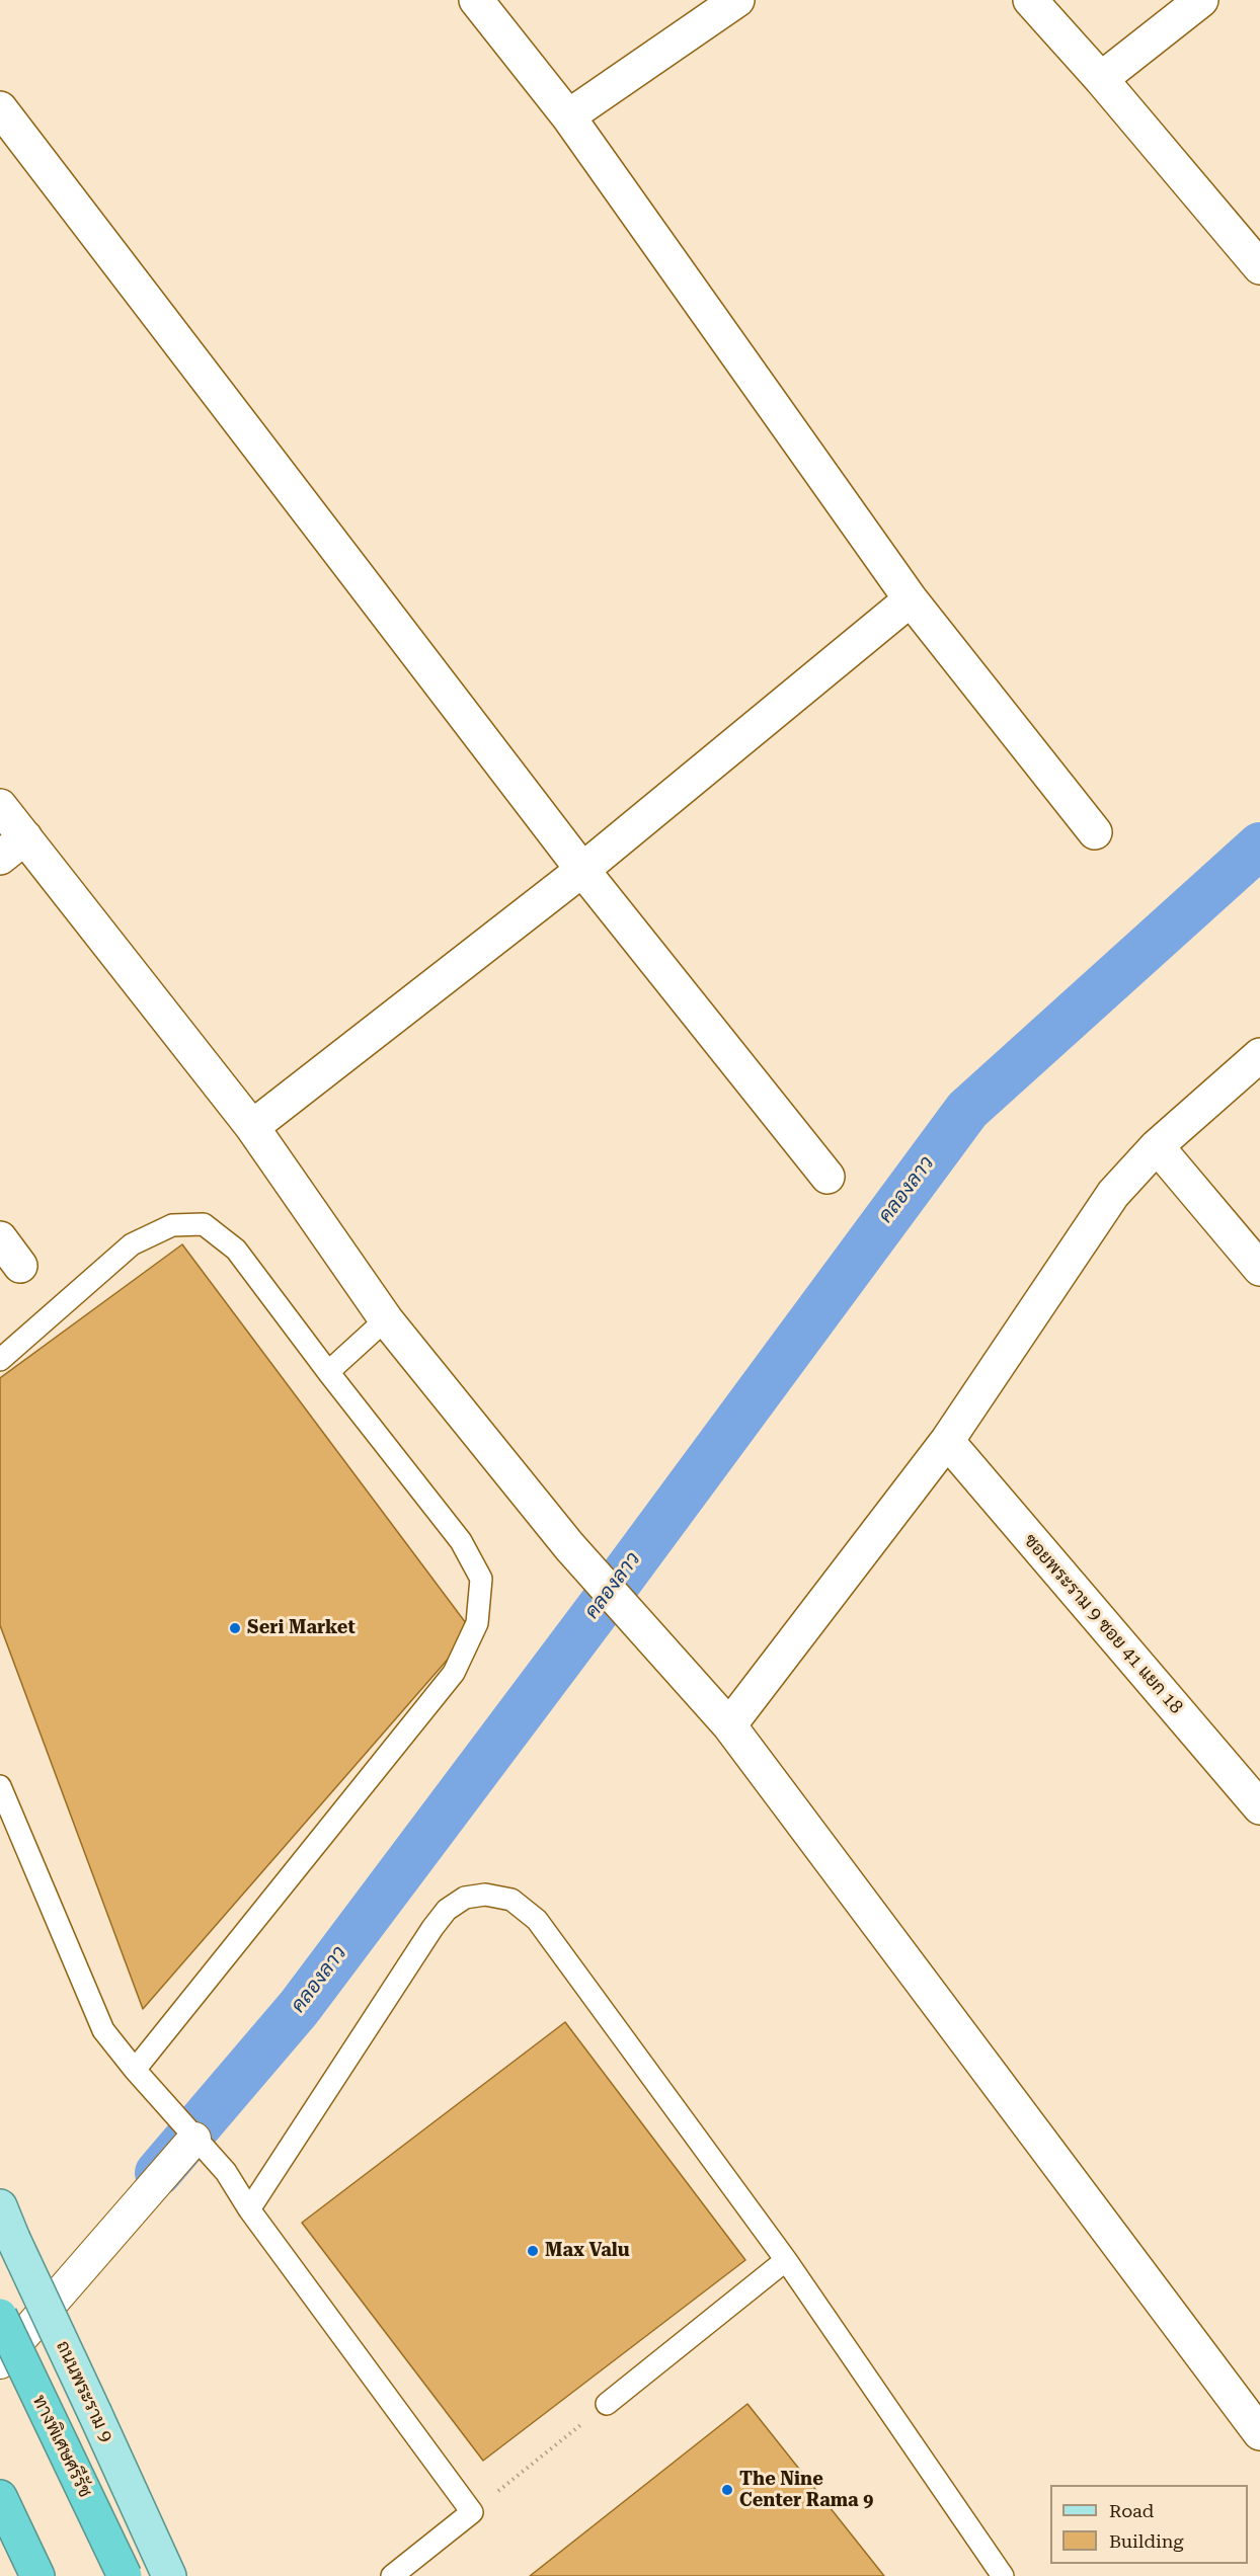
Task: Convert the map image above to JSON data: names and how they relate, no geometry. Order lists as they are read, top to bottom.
{
  "streets": {
    "highway": ["ทางพิเศษศรีรัช"],
    "main road": ["ถนนพระราม 9"],
    "street": ["ซอยพระราม 9 ซอย 41 แยก 18"]
  },
  "water": ["คลองลาว"],
  "places": ["Seri Market", "Max Valu", "The Nine Center Rama 9"],
  "legend": ["Road", "Building"]
}
